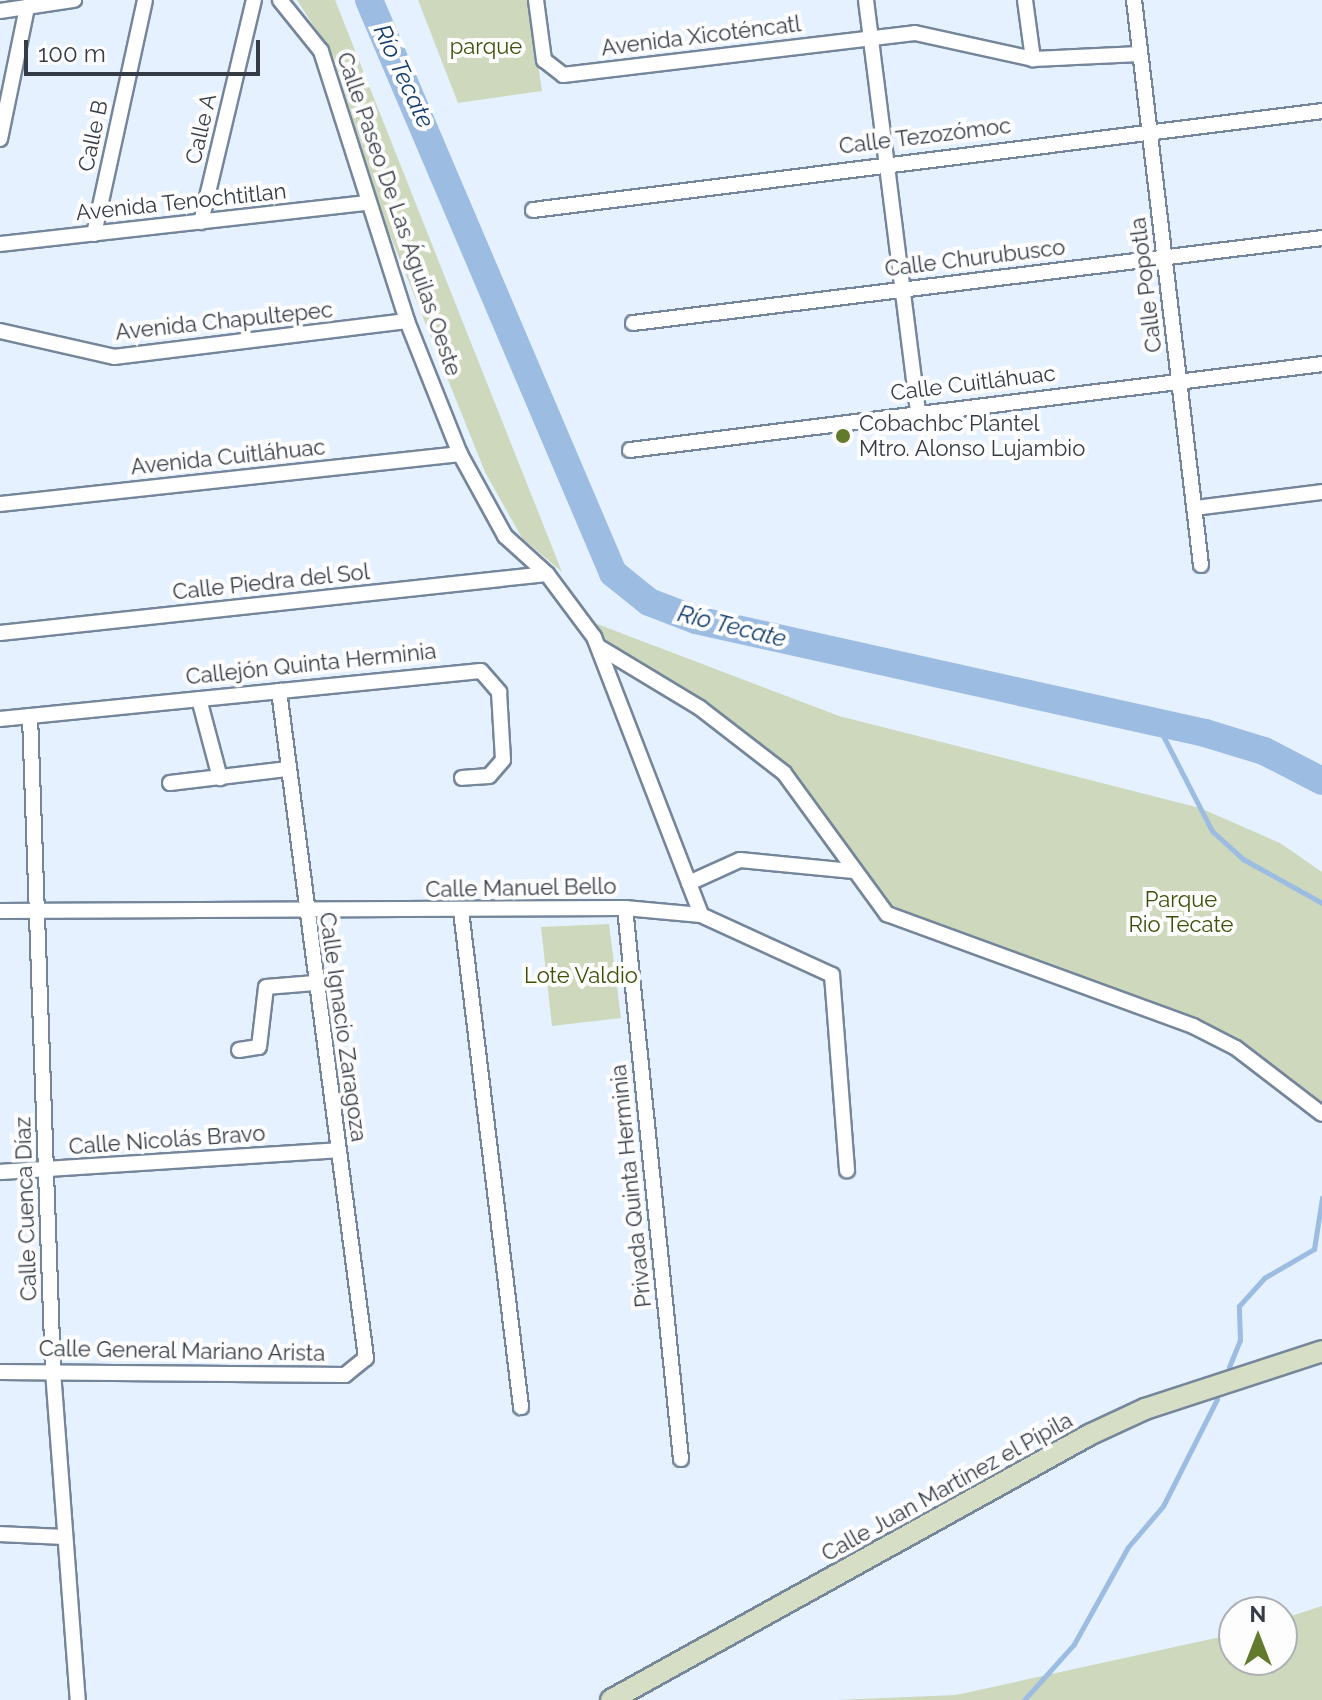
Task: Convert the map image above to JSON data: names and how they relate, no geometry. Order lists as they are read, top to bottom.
{
  "streets": {
    "main road": ["Calle Juan Martínez el Pípila"],
    "street": [
      "Avenida Xicoténcatl",
      "Calle A",
      "Calle B",
      "Calle Tezozómoc",
      "Avenida Tenochtitlan",
      "Calle Paseo De Las Águilas Oeste",
      "Calle Churubusco",
      "Calle Popotla",
      "Avenida Chapultepec",
      "Calle Cuitláhuac",
      "Avenida Cuitláhuac",
      "Calle Piedra del Sol",
      "Callejón Quinta Herminia",
      "Calle Manuel Bello",
      "Calle Ignacio Zaragoza",
      "Calle Nicolás Bravo",
      "Privada Quinta Herminia",
      "Calle Cuenca Díaz",
      "Calle General Mariano Arista"
    ]
  },
  "crossings": [
    ["Avenida Xicoténcatl", "Calle Popotla"],
    ["Calle A", "Avenida Tenochtitlan"],
    ["Calle B", "Avenida Tenochtitlan"],
    ["Calle Tezozómoc", "Calle Popotla"],
    ["Avenida Tenochtitlan", "Calle Paseo De Las Águilas Oeste"],
    ["Calle Paseo De Las Águilas Oeste", "Avenida Chapultepec"],
    ["Calle Paseo De Las Águilas Oeste", "Avenida Cuitláhuac"],
    ["Calle Paseo De Las Águilas Oeste", "Calle Piedra del Sol"],
    ["Calle Paseo De Las Águilas Oeste", "Calle Manuel Bello"],
    ["Calle Churubusco", "Calle Popotla"],
    ["Calle Popotla", "Calle Cuitláhuac"],
    ["Callejón Quinta Herminia", "Calle Ignacio Zaragoza"],
    ["Callejón Quinta Herminia", "Calle Cuenca Díaz"],
    ["Calle Manuel Bello", "Calle Ignacio Zaragoza"],
    ["Calle Manuel Bello", "Privada Quinta Herminia"],
    ["Calle Manuel Bello", "Calle Cuenca Díaz"],
    ["Calle Ignacio Zaragoza", "Calle Nicolás Bravo"],
    ["Calle Ignacio Zaragoza", "Calle General Mariano Arista"],
    ["Calle Nicolás Bravo", "Calle Cuenca Díaz"],
    ["Calle Cuenca Díaz", "Calle General Mariano Arista"]
  ],
  "water": ["Río Tecate"],
  "parks": ["parque", "Parque Rio Tecate", "Lote Valdio"],
  "places": ["Cobachbc Plantel Mtro. Alonso Lujambio"],
  "scale_bar": "100 m",
  "north": "top"
}
